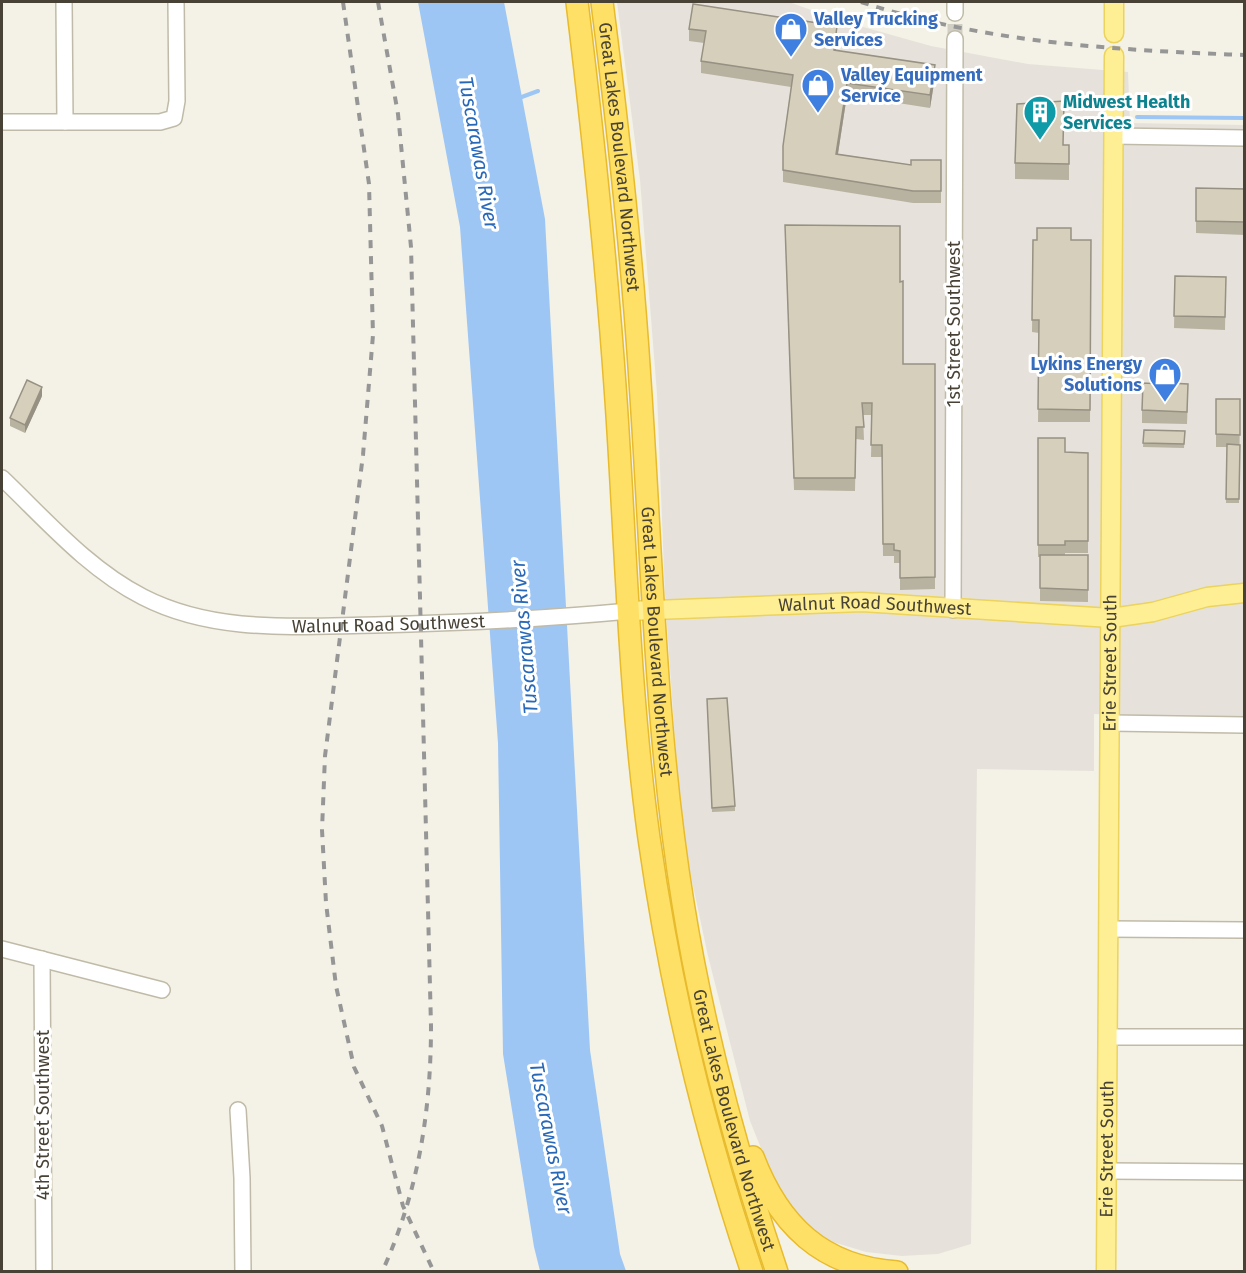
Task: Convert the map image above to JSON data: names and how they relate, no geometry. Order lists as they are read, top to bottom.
{
  "streets": {
    "highway": ["Great Lakes Boulevard Northwest"],
    "main road": ["Walnut Road Southwest", "Erie Street South"],
    "street": ["1st Street Southwest", "4th Street Southwest"]
  },
  "crossings": [
    ["Great Lakes Boulevard Northwest", "Walnut Road Southwest"],
    ["1st Street Southwest", "Walnut Road Southwest"],
    ["Walnut Road Southwest", "Erie Street South"]
  ],
  "water": ["Tuscarawas River"],
  "places": {
    "shop": ["Valley Trucking Services", "Valley Equipment Service", "Lykins Energy Solutions"],
    "building": ["Midwest Health Services"]
  }
}
